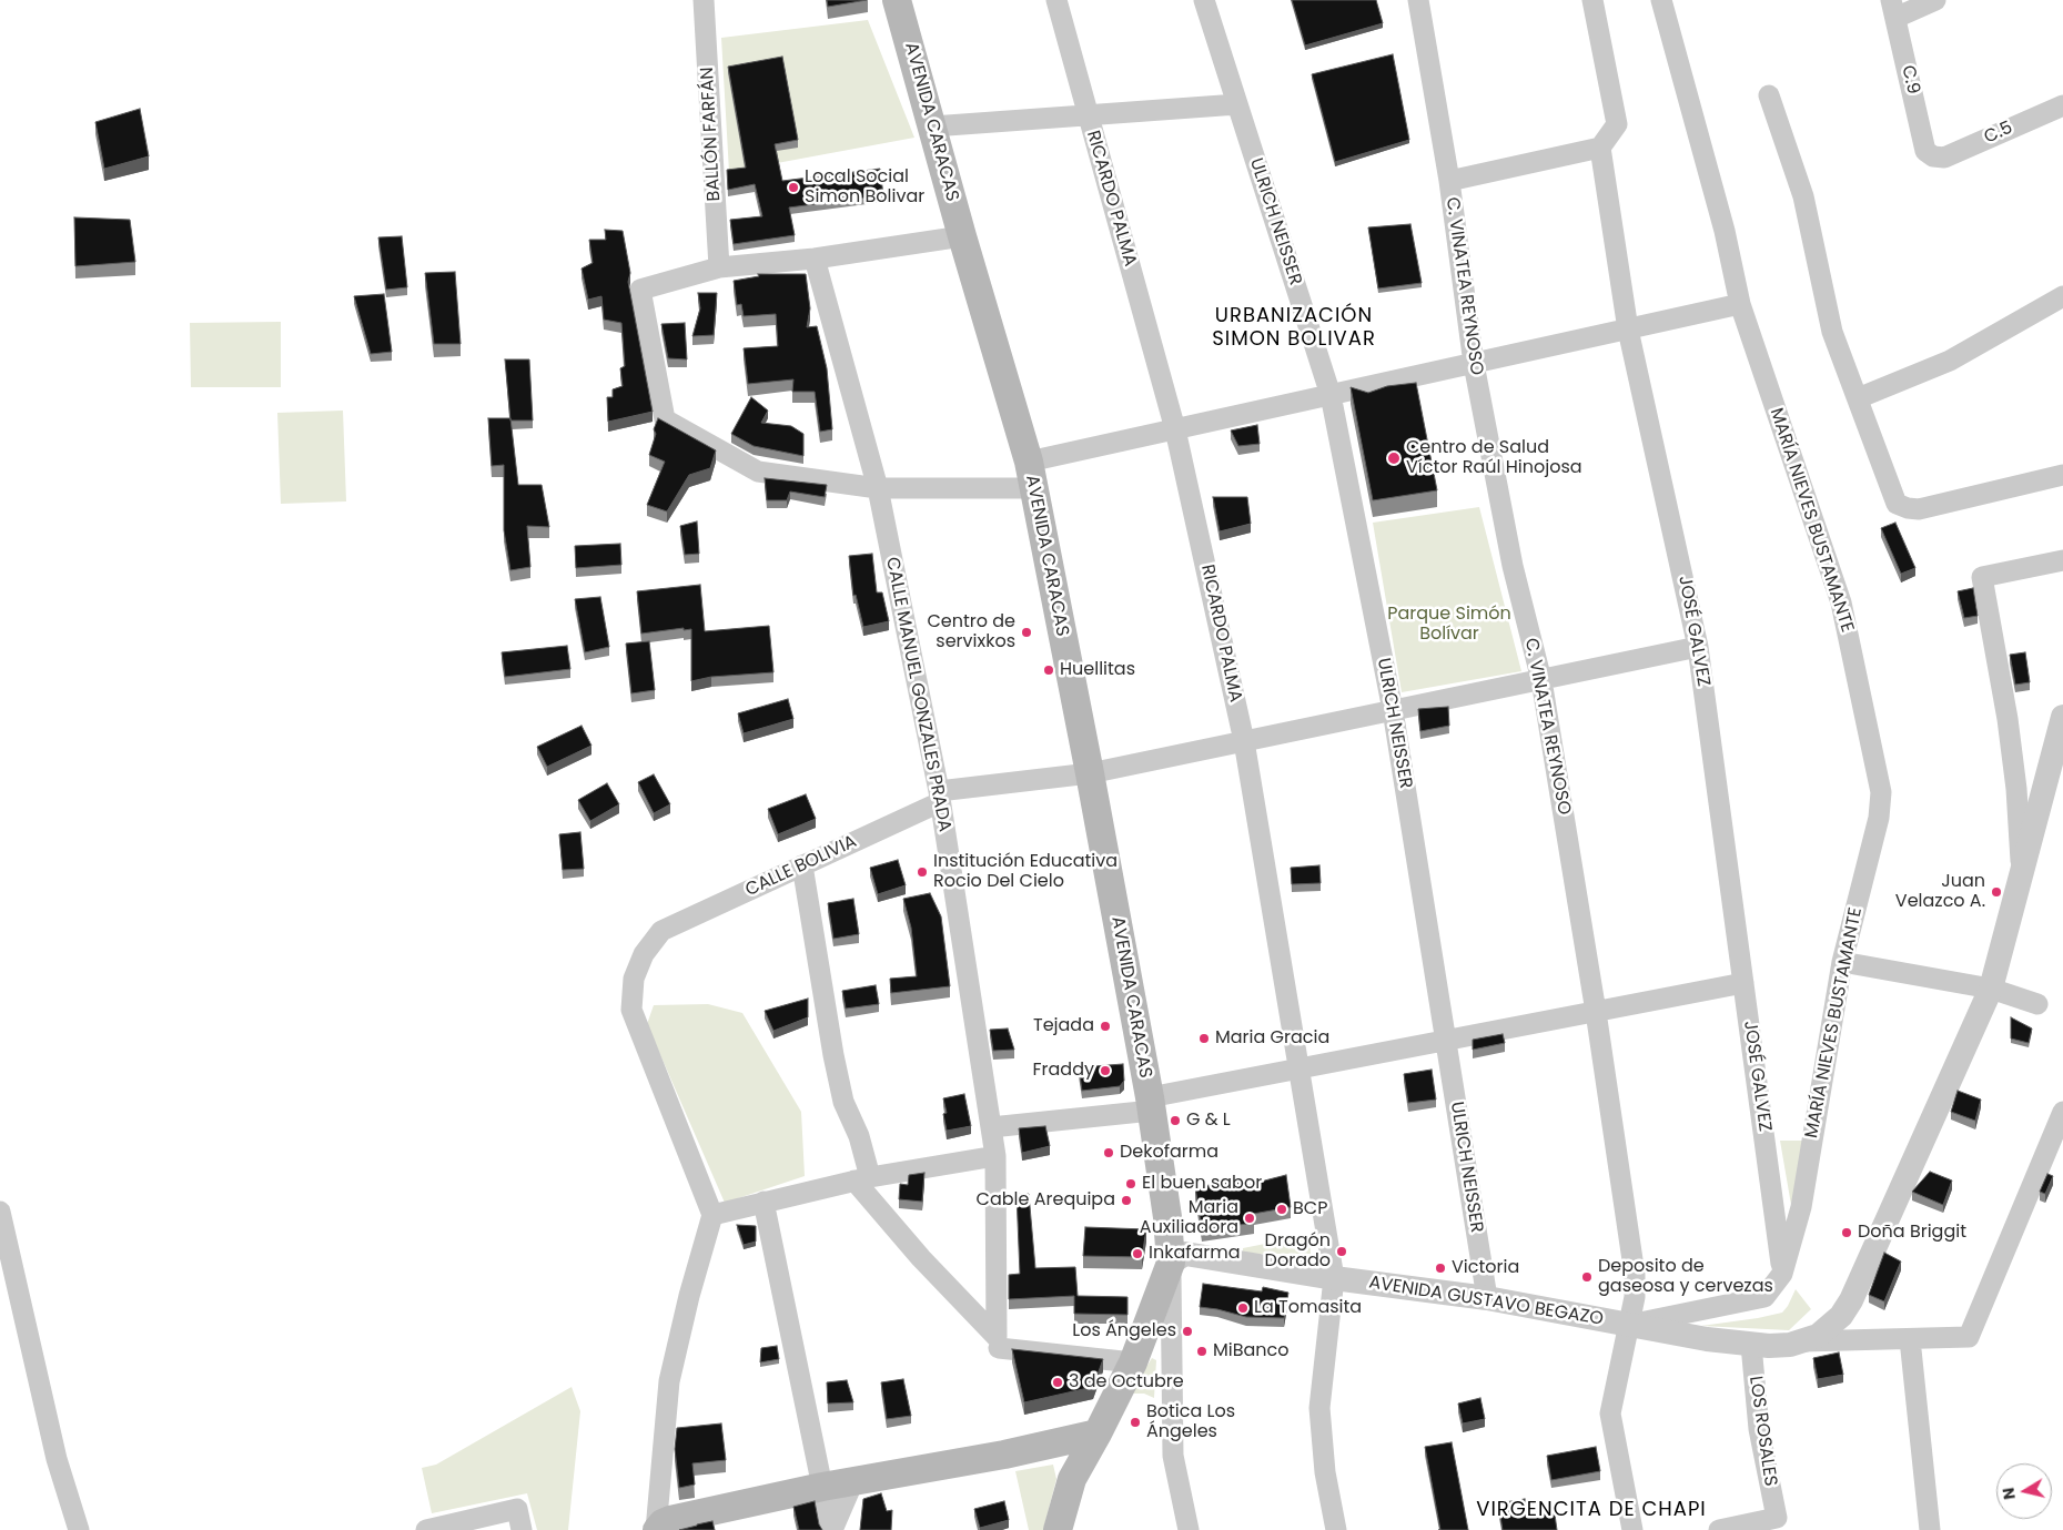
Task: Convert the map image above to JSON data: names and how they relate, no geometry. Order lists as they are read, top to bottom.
{
  "streets": {
    "main road": ["AVENIDA CARACAS"],
    "street": [
      "C.9",
      "C.5",
      "BALLÓN FARFÁN",
      "RICARDO PALMA",
      "ULRICH NEISSER",
      "C. VINATEA REYNOSO",
      "MARÍA NIEVES BUSTAMANTE",
      "JOSÉ GALVEZ",
      "CALLE MANUEL GONZALES PRADA",
      "CALLE BOLIVIA",
      "AVENIDA GUSTAVO BEGAZO",
      "LOS ROSALES"
    ]
  },
  "crossings": [
    ["C.9", "C.5"],
    ["AVENIDA CARACAS", "CALLE BOLIVIA"],
    ["AVENIDA CARACAS", "AVENIDA GUSTAVO BEGAZO"],
    ["RICARDO PALMA", "CALLE BOLIVIA"],
    ["RICARDO PALMA", "AVENIDA GUSTAVO BEGAZO"],
    ["ULRICH NEISSER", "CALLE BOLIVIA"],
    ["ULRICH NEISSER", "AVENIDA GUSTAVO BEGAZO"],
    ["C. VINATEA REYNOSO", "MARÍA NIEVES BUSTAMANTE"],
    ["C. VINATEA REYNOSO", "CALLE BOLIVIA"],
    ["C. VINATEA REYNOSO", "AVENIDA GUSTAVO BEGAZO"],
    ["MARÍA NIEVES BUSTAMANTE", "JOSÉ GALVEZ"],
    ["MARÍA NIEVES BUSTAMANTE", "AVENIDA GUSTAVO BEGAZO"],
    ["JOSÉ GALVEZ", "CALLE BOLIVIA"],
    ["CALLE MANUEL GONZALES PRADA", "CALLE BOLIVIA"],
    ["AVENIDA GUSTAVO BEGAZO", "LOS ROSALES"]
  ],
  "districts": ["URBANIZACIÓN SIMON BOLIVAR", "VIRGENCITA DE CHAPI"],
  "parks": ["Parque Simón Bolívar"],
  "places": [
    "Local Social Simon Bolivar",
    "Centro de Salud Víctor Raúl Hinojosa",
    "Centro de servixkos",
    "Huellitas",
    "Institución Educativa Rocio Del Cielo",
    "Juan Velazco A.",
    "Tejada",
    "Maria Gracia",
    "Fraddy",
    "G & L",
    "Dekofarma",
    "El buen sabor",
    "Cable Arequipa",
    "BCP",
    "Maria Auxiliadora",
    "Doña Briggit",
    "Dragón Dorado",
    "Inkafarma",
    "Victoria",
    "Deposito de gaseosa y cervezas",
    "La Tomasita",
    "Los Ángeles",
    "MiBanco",
    "3 de Octubre",
    "Botica Los Ángeles"
  ],
  "north": "left"
}
